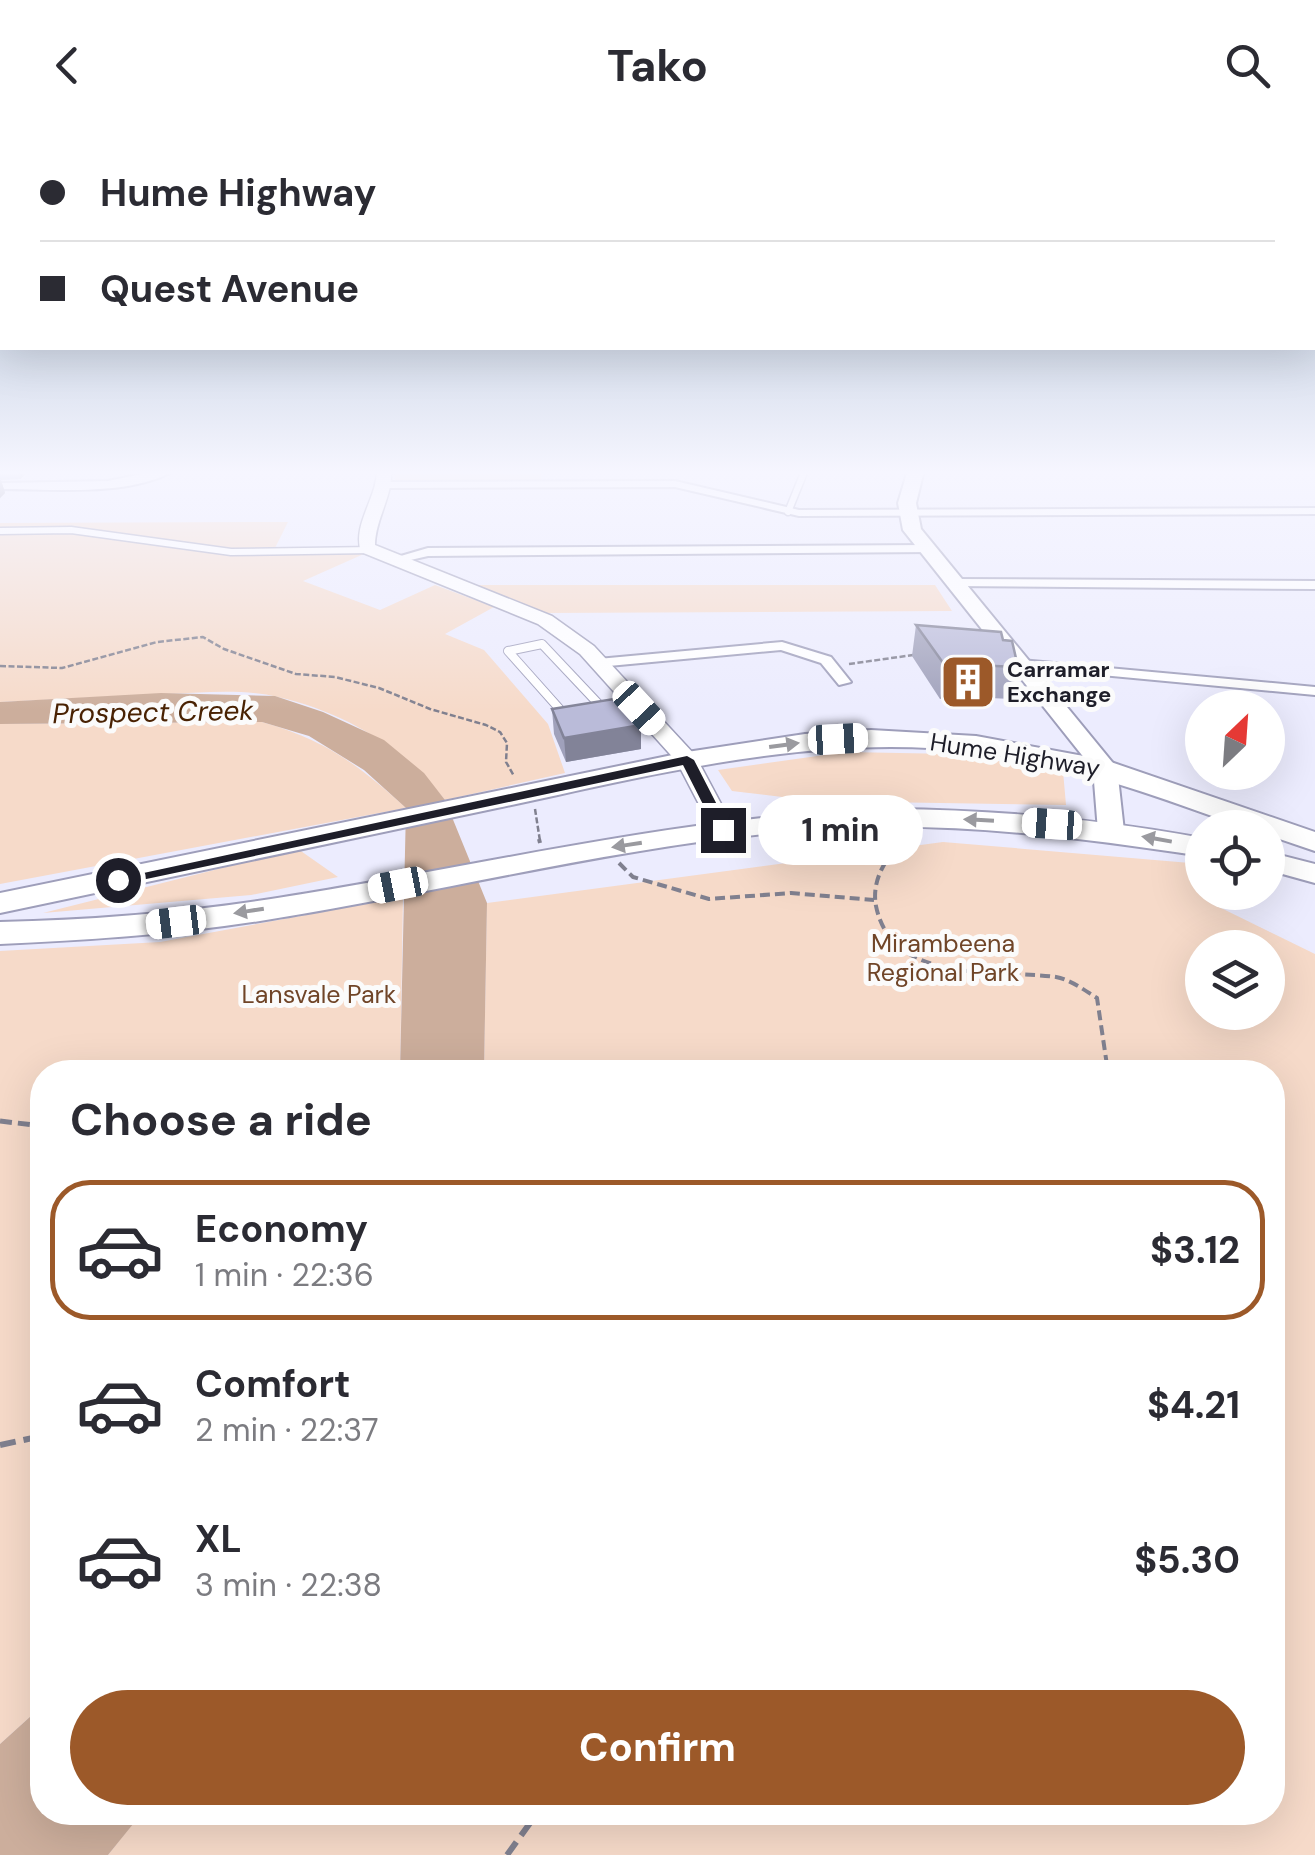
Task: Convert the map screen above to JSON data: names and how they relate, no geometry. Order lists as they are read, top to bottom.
{
  "streets": {
    "highway": ["Hume Highway"]
  },
  "water": ["Prospect Creek"],
  "parks": ["Mirambeena Regional Park", "Lansvale Park"],
  "places": {
    "building": ["Carramar Exchange"]
  },
  "north": "top right",
  "page": {
    "header": "Tako",
    "banner": ["Hume Highway", "Quest Avenue"],
    "bubble": "1 min",
    "heading": "Choose a ride",
    "list": [
      {
        "name": "Economy",
        "note": "1 min · 22:36",
        "value": "$3.12"
      },
      {
        "name": "Comfort",
        "note": "2 min · 22:37",
        "value": "$4.21"
      },
      {
        "name": "XL",
        "note": "3 min · 22:38",
        "value": "$5.30"
      }
    ],
    "buttons": "Confirm"
  }
}
